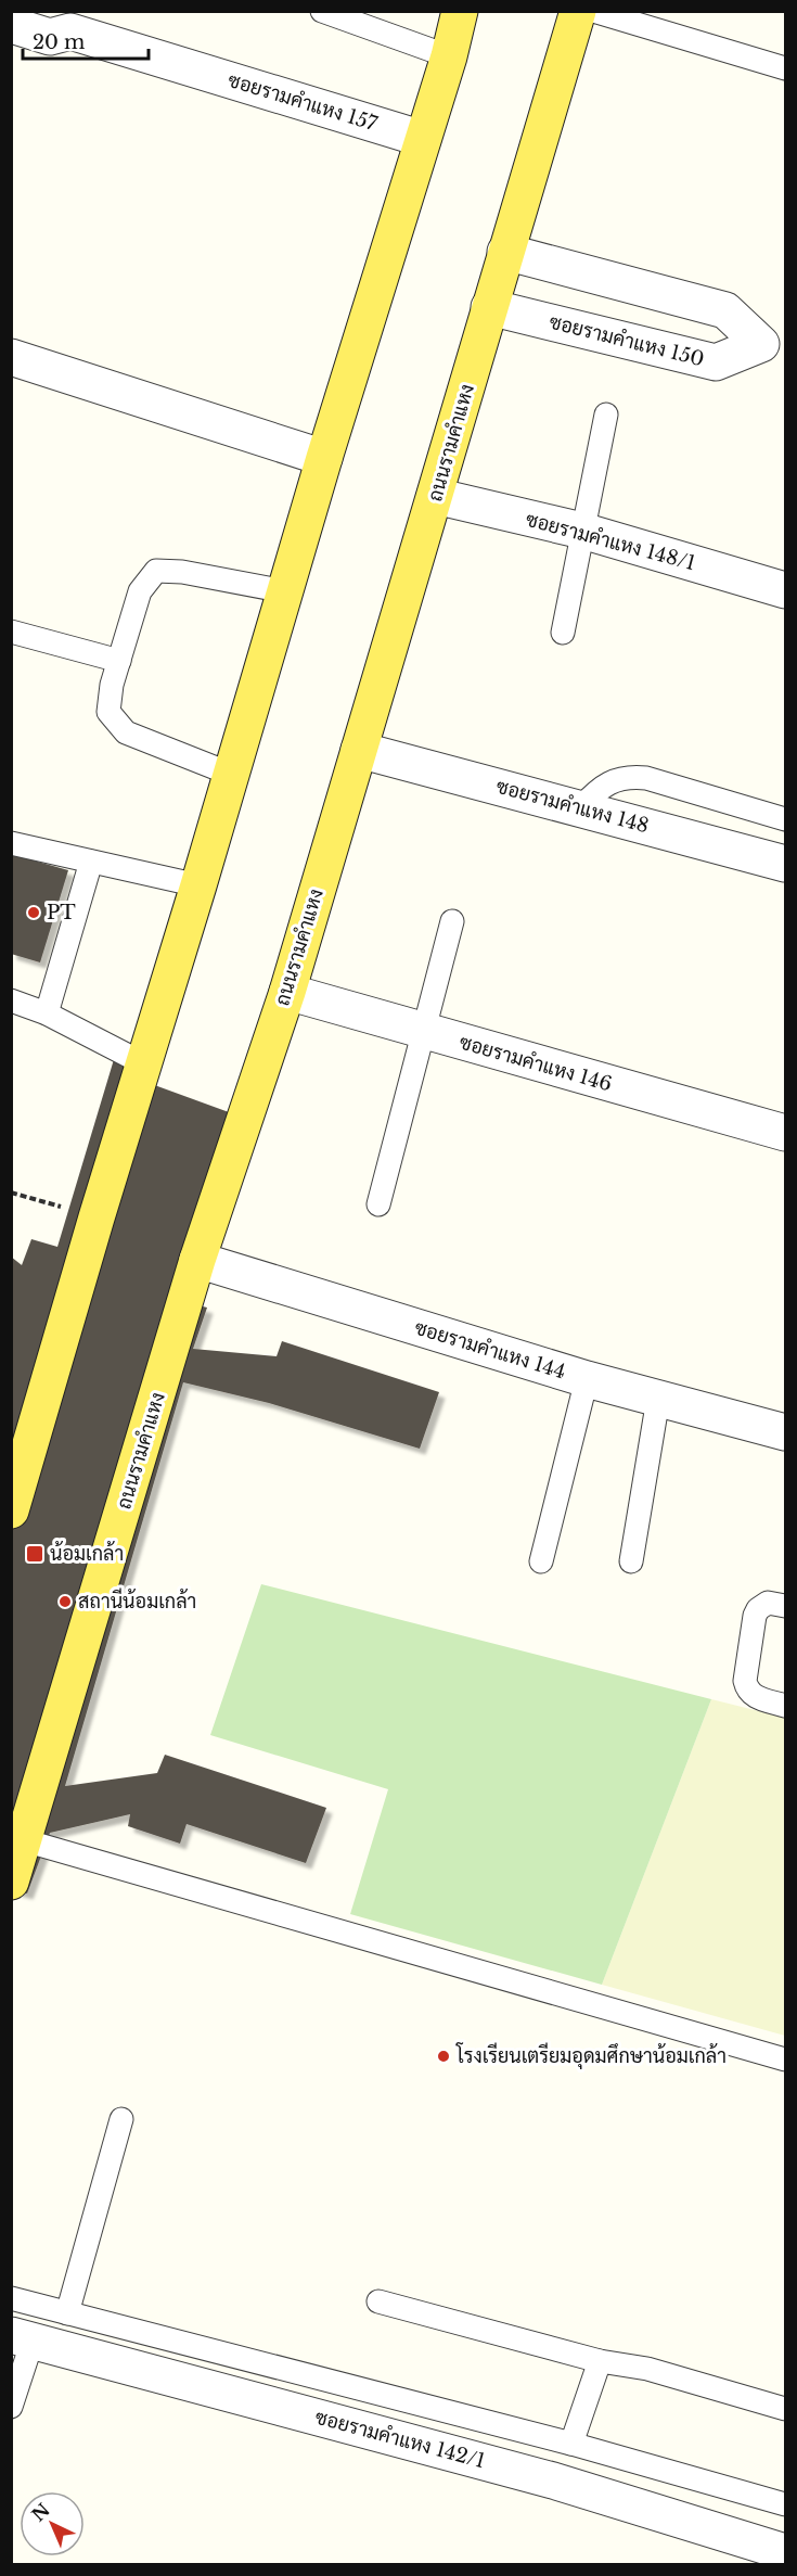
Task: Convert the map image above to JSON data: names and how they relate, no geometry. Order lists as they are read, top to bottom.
{
  "streets": {
    "main road": ["ถนนรามคำแหง"],
    "street": [
      "ซอยรามคำแหง 157",
      "ซอยรามคำแหง 150",
      "ซอยรามคำแหง 148/1",
      "ซอยรามคำแหง 148",
      "ซอยรามคำแหง 146",
      "ซอยรามคำแหง 144",
      "ซอยรามคำแหง 142/1"
    ]
  },
  "crossings": [
    ["ซอยรามคำแหง 150", "ถนนรามคำแหง"],
    ["ถนนรามคำแหง", "ซอยรามคำแหง 148/1"],
    ["ถนนรามคำแหง", "ซอยรามคำแหง 148"],
    ["ถนนรามคำแหง", "ซอยรามคำแหง 146"],
    ["ถนนรามคำแหง", "ซอยรามคำแหง 144"]
  ],
  "places": {
    "other": ["PT", "สถานีน้อมเกล้า", "โรงเรียนเตรียมอุดมศึกษาน้อมเกล้า"],
    "transit": ["น้อมเกล้า"]
  },
  "scale_bar": "20 m",
  "north": "top left"
}
